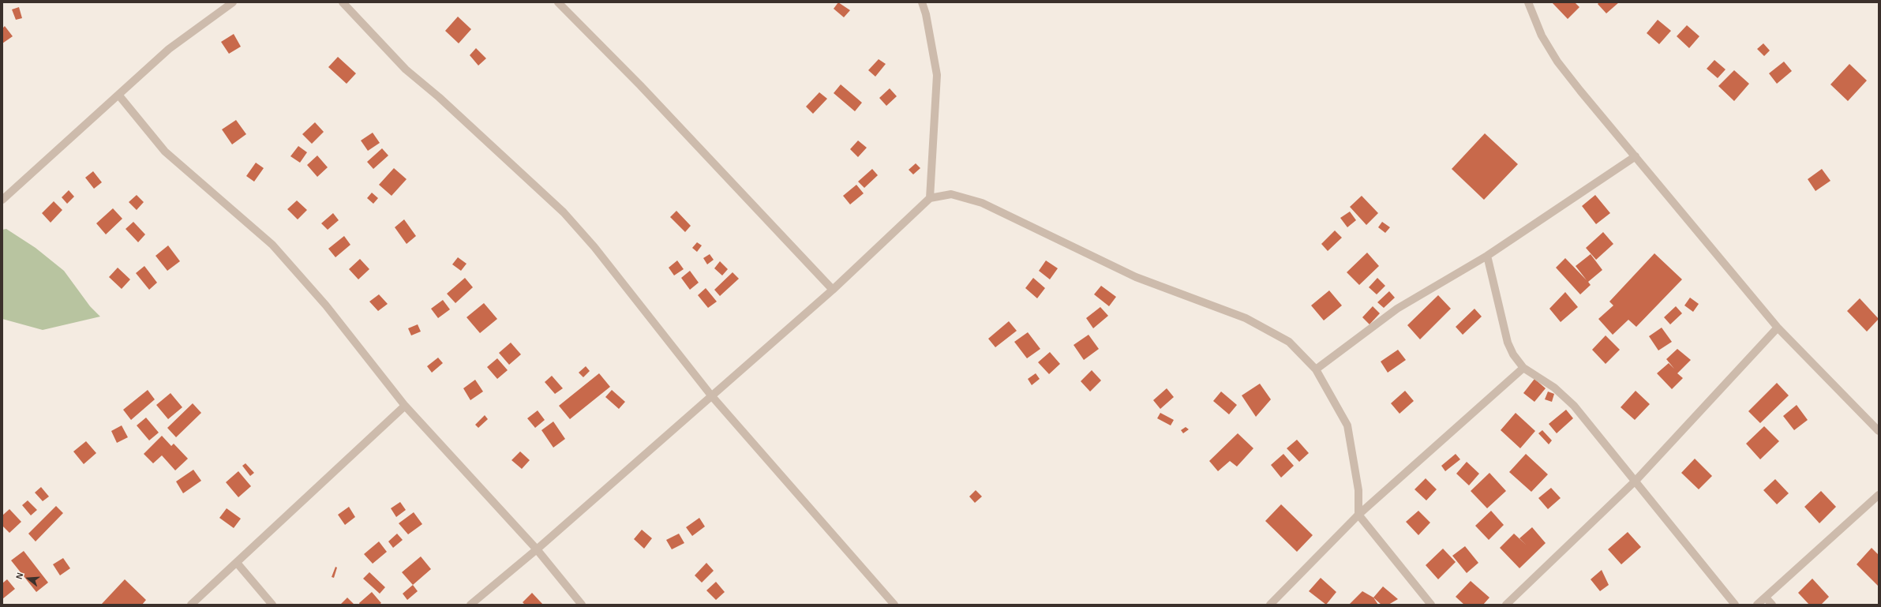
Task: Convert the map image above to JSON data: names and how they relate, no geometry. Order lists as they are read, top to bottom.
{
  "north": "left"
}
